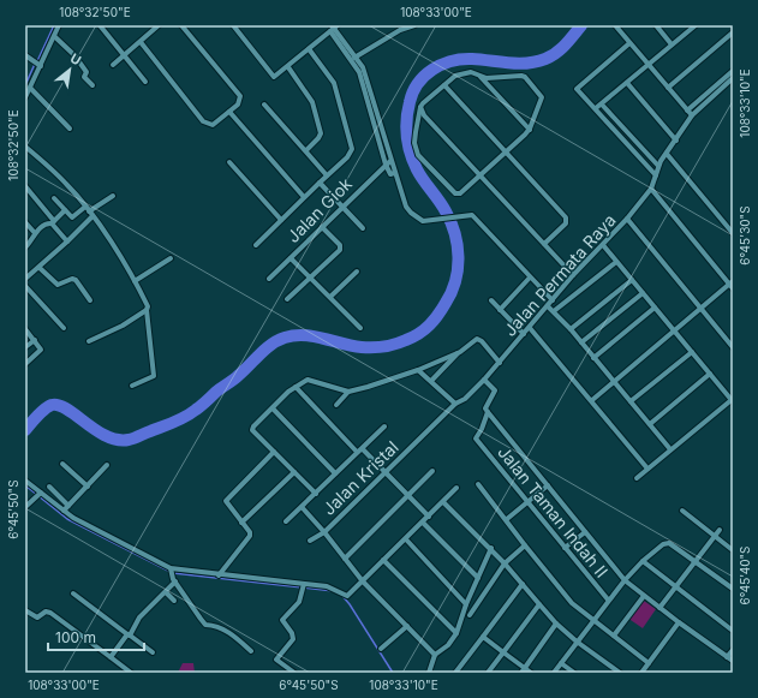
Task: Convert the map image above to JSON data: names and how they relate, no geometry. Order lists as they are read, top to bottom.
{
  "streets": {
    "street": [
      "Jalan Giok",
      "Jalan Permata Raya",
      "Jalan Kristal",
      "Jalan Taman Indah II"
    ]
  },
  "crossings": [
    ["Jalan Permata Raya", "Jalan Kristal"]
  ],
  "scale_bar": "100 m",
  "north": "top right",
  "coordinates": [
    "108°32'50\"E",
    "108°33'00\"E",
    "108°33'10\"E",
    "6°45'30\"S",
    "6°45'50\"S",
    "6°45'40\"S"
  ]
}
